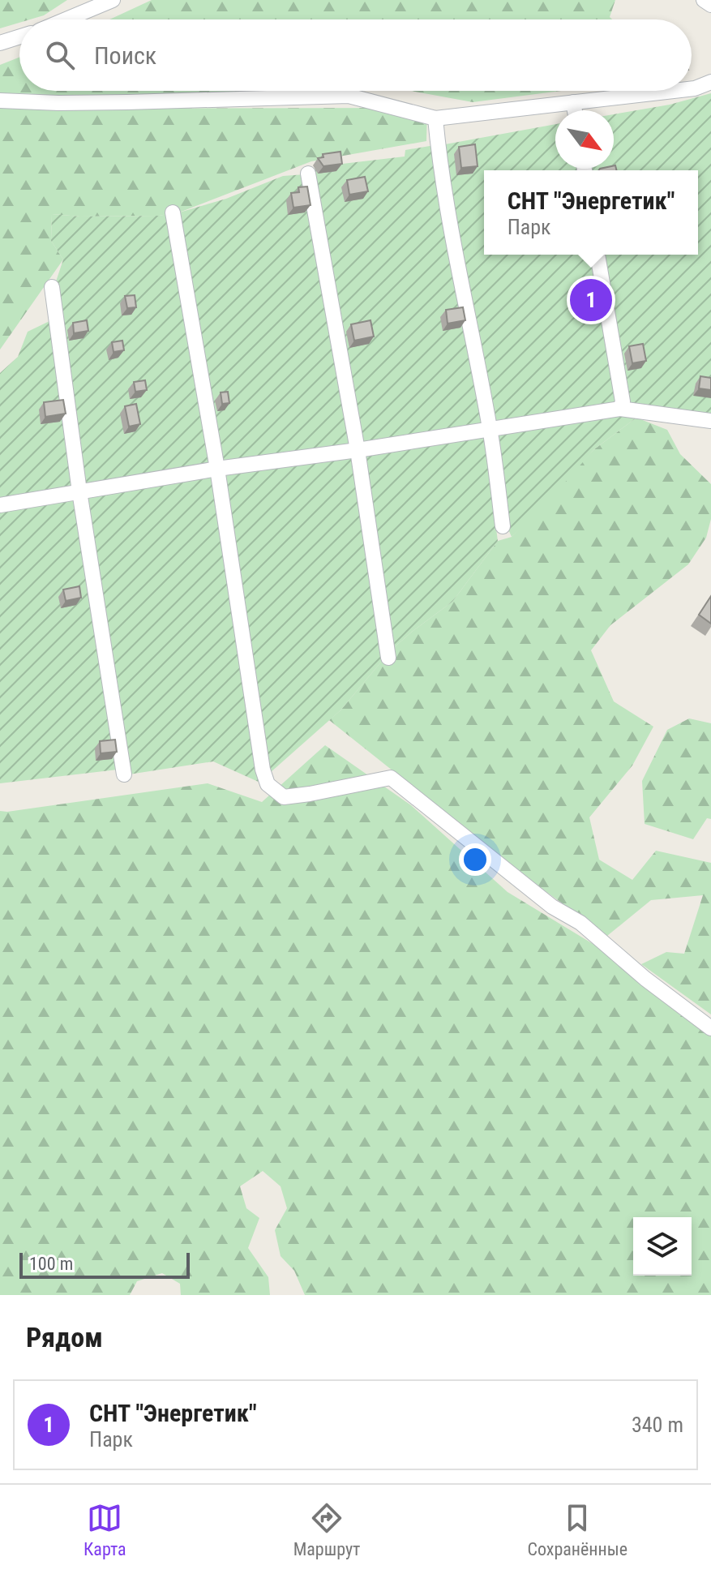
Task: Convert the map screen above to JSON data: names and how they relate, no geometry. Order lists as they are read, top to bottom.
{
  "scale_bar": "100 m",
  "north": "bottom right",
  "page": {
    "search": "Поиск",
    "popup": ["СНТ \"Энергетик\"", "Парк"],
    "pins": "1",
    "scale": "100 m",
    "heading": "Рядом",
    "list": [
      {
        "mark": "1",
        "name": "СНТ \"Энергетик\"",
        "note": "Парк",
        "value": "340 m"
      }
    ],
    "nav": ["Карта", "Маршрут", "Сохранённые"]
  }
}
